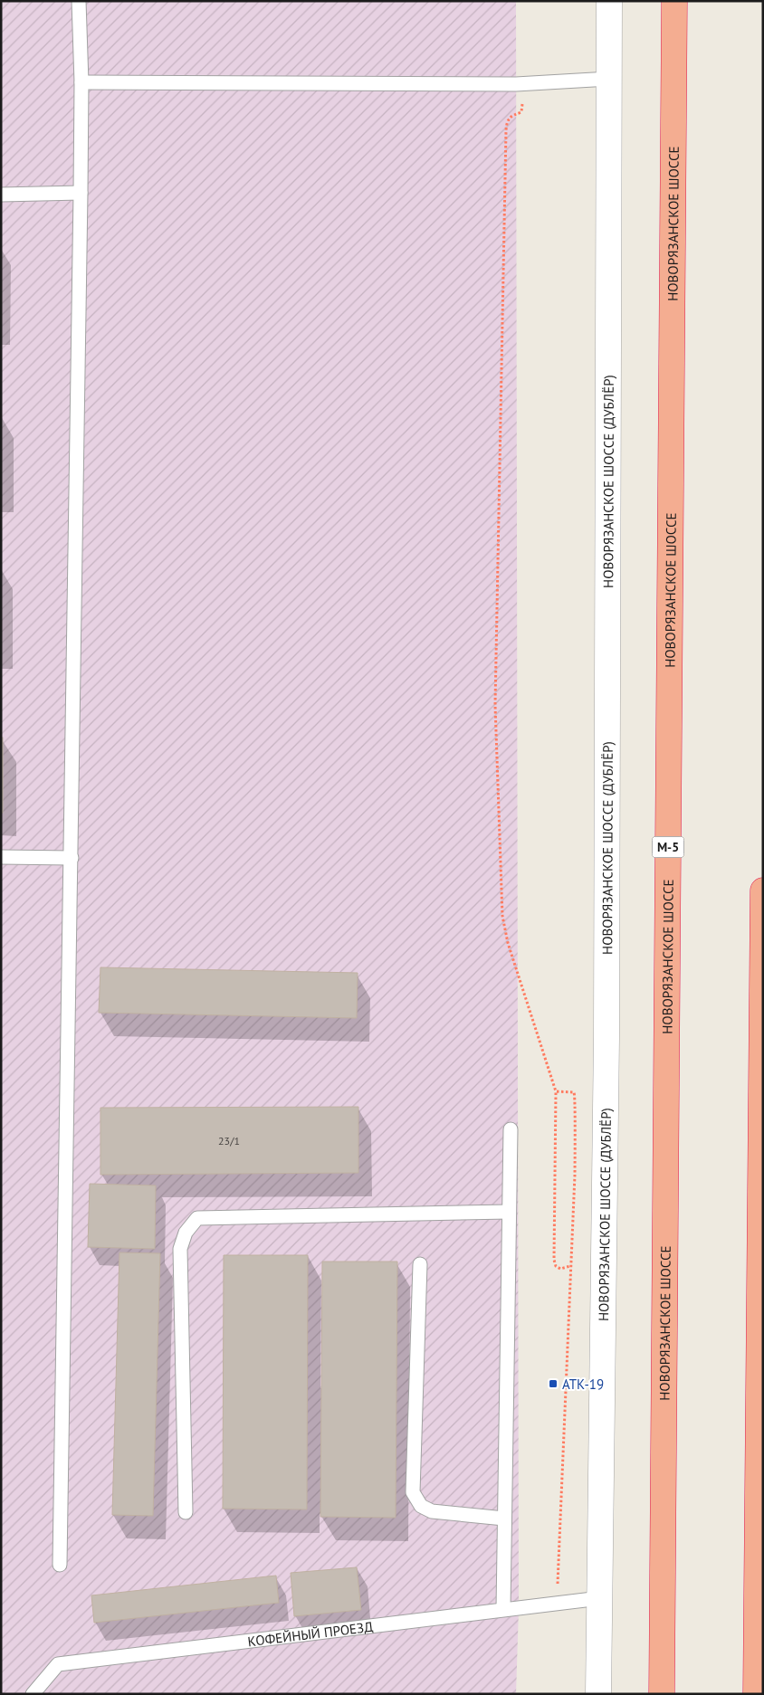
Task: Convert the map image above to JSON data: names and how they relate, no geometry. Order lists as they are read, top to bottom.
{
  "streets": {
    "highway": ["НОВОРЯЗАНСКОЕ ШОССЕ", "М-5"],
    "street": ["НОВОРЯЗАНСКОЕ ШОССЕ (ДУБЛЁР)"],
    "lane": ["КОФЕЙНЫЙ ПРОЕЗД"]
  },
  "crossings": [
    ["НОВОРЯЗАНСКОЕ ШОССЕ (ДУБЛЁР)", "КОФЕЙНЫЙ ПРОЕЗД"]
  ],
  "places": {
    "transit": ["АТК-19"]
  },
  "house_numbers": ["23/1"]
}
